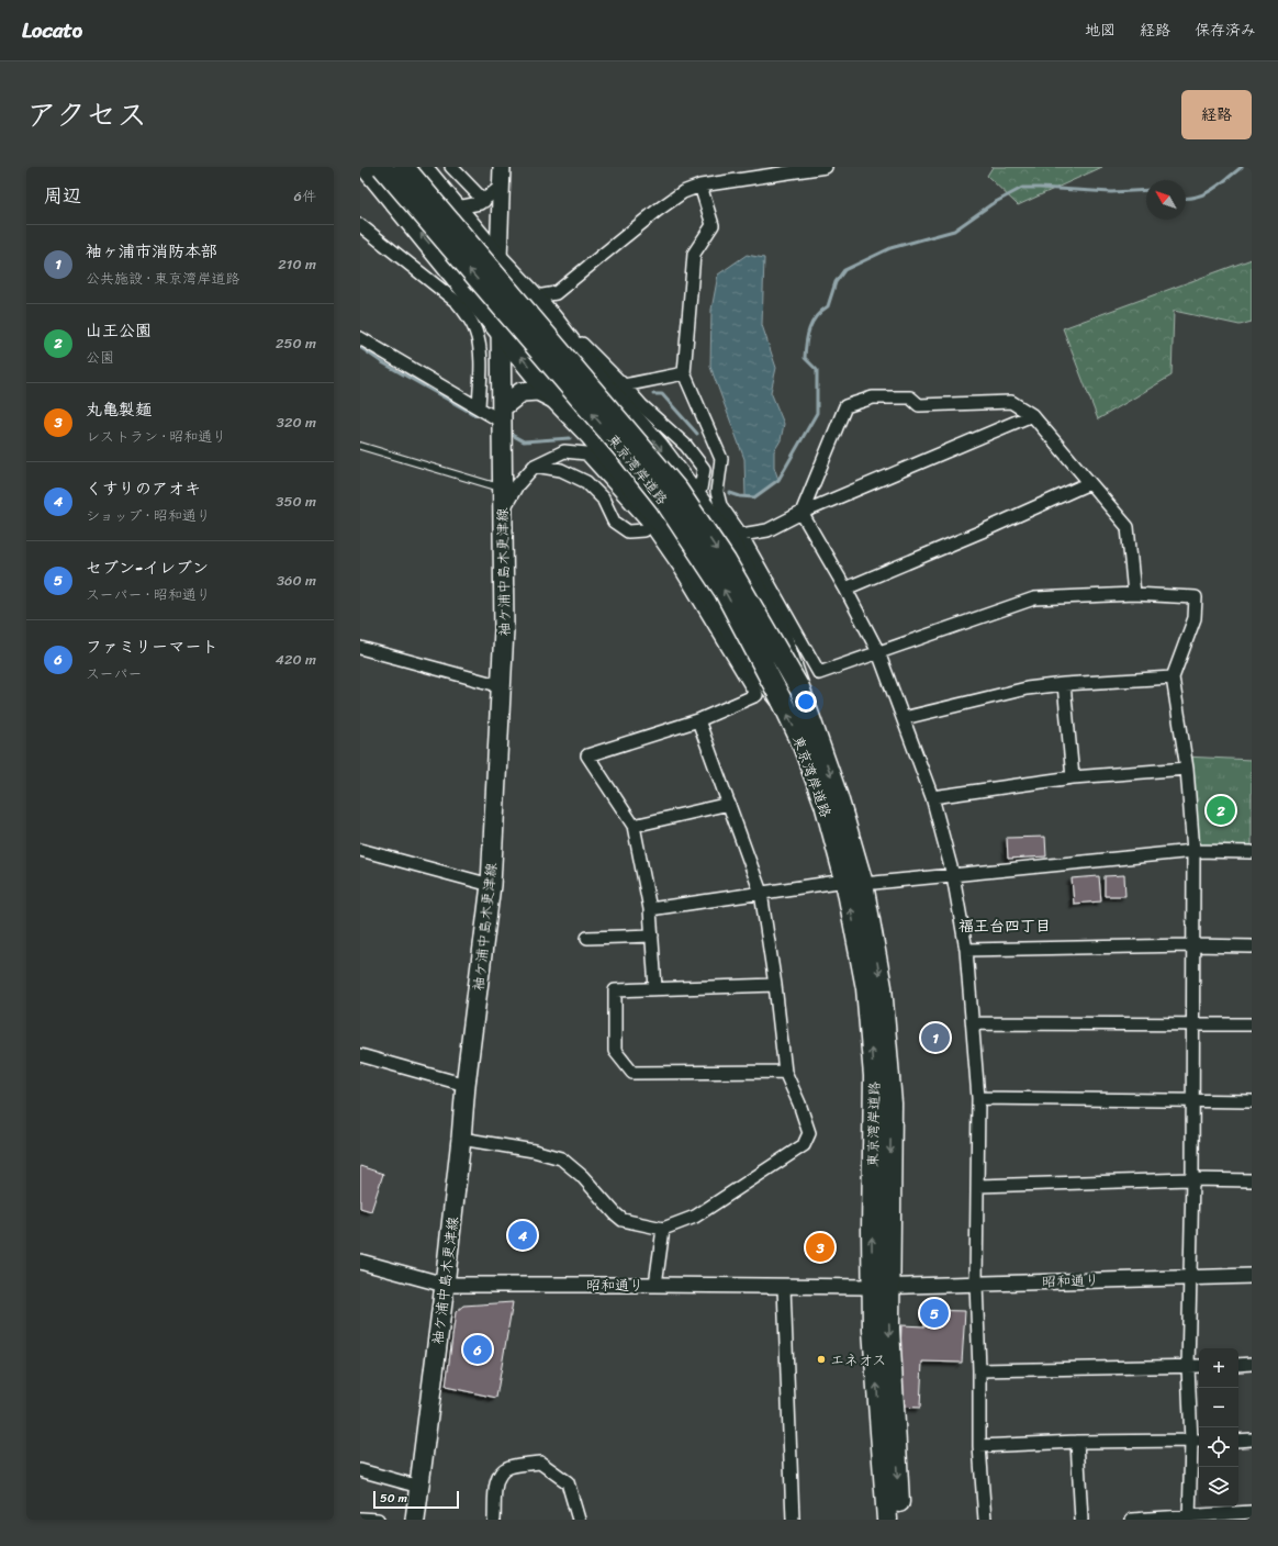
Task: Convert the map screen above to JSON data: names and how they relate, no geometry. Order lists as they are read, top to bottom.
{
  "streets": {
    "highway": ["東京湾岸道路"],
    "main road": ["袖ケ浦中島木更津線"],
    "street": ["昭和通り"]
  },
  "crossings": [
    ["東京湾岸道路", "昭和通り"],
    ["袖ケ浦中島木更津線", "昭和通り"]
  ],
  "districts": ["福王台四丁目"],
  "places": ["エネオス"],
  "scale_bar": "50 m",
  "north": "top left",
  "page": {
    "header": "Locato",
    "nav": ["地図", "経路", "保存済み"],
    "title": "アクセス",
    "buttons": "経路",
    "heading": ["周辺", "6件"],
    "list": [
      {
        "mark": "1",
        "name": "袖ヶ浦市消防本部",
        "note": "公共施設 · 東京湾岸道路",
        "value": "210 m"
      },
      {
        "mark": "2",
        "name": "山王公園",
        "note": "公園",
        "value": "250 m"
      },
      {
        "mark": "3",
        "name": "丸亀製麺",
        "note": "レストラン · 昭和通り",
        "value": "320 m"
      },
      {
        "mark": "4",
        "name": "くすりのアオキ",
        "note": "ショップ · 昭和通り",
        "value": "350 m"
      },
      {
        "mark": "5",
        "name": "セブン-イレブン",
        "note": "スーパー · 昭和通り",
        "value": "360 m"
      },
      {
        "mark": "6",
        "name": "ファミリーマート",
        "note": "スーパー",
        "value": "420 m"
      }
    ],
    "pins": [
      "2",
      "1",
      "4",
      "3",
      "5",
      "6"
    ],
    "map_buttons": ["+", "−"],
    "scale": "50 m"
  }
}
